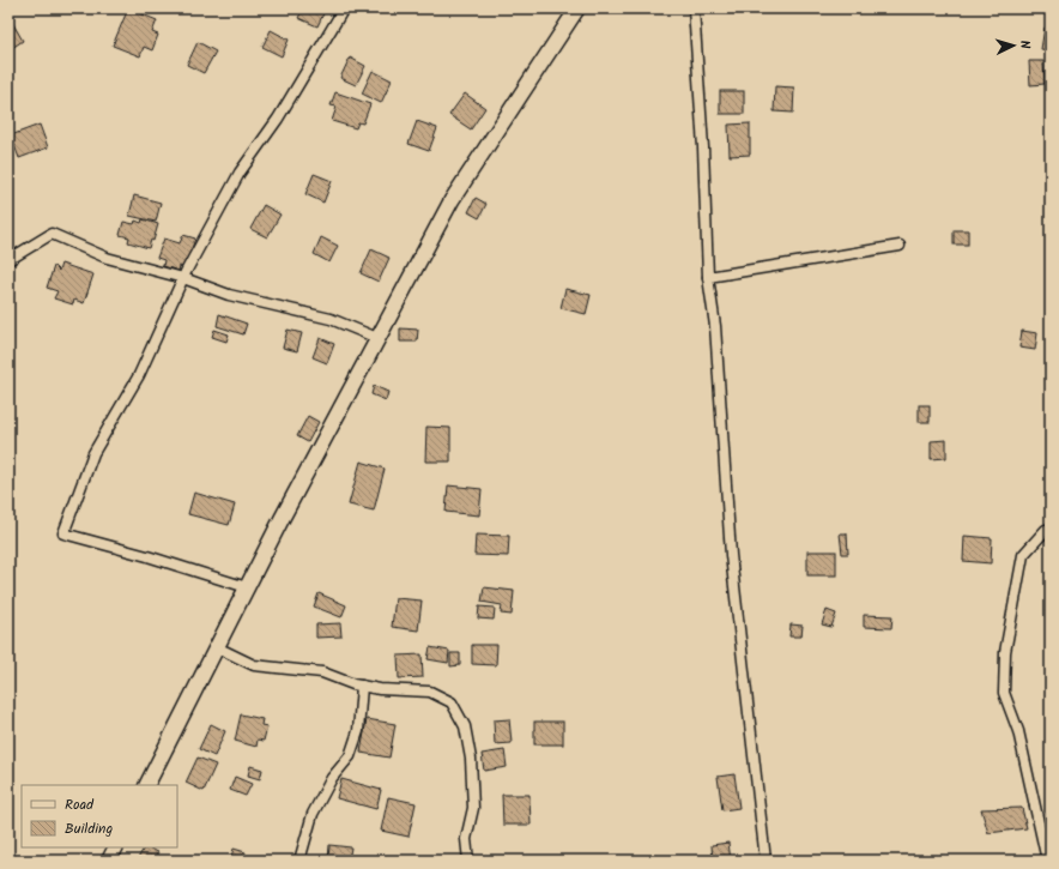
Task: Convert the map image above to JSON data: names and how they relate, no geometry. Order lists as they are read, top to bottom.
{
  "legend": ["Road", "Building"],
  "north": "right"
}
